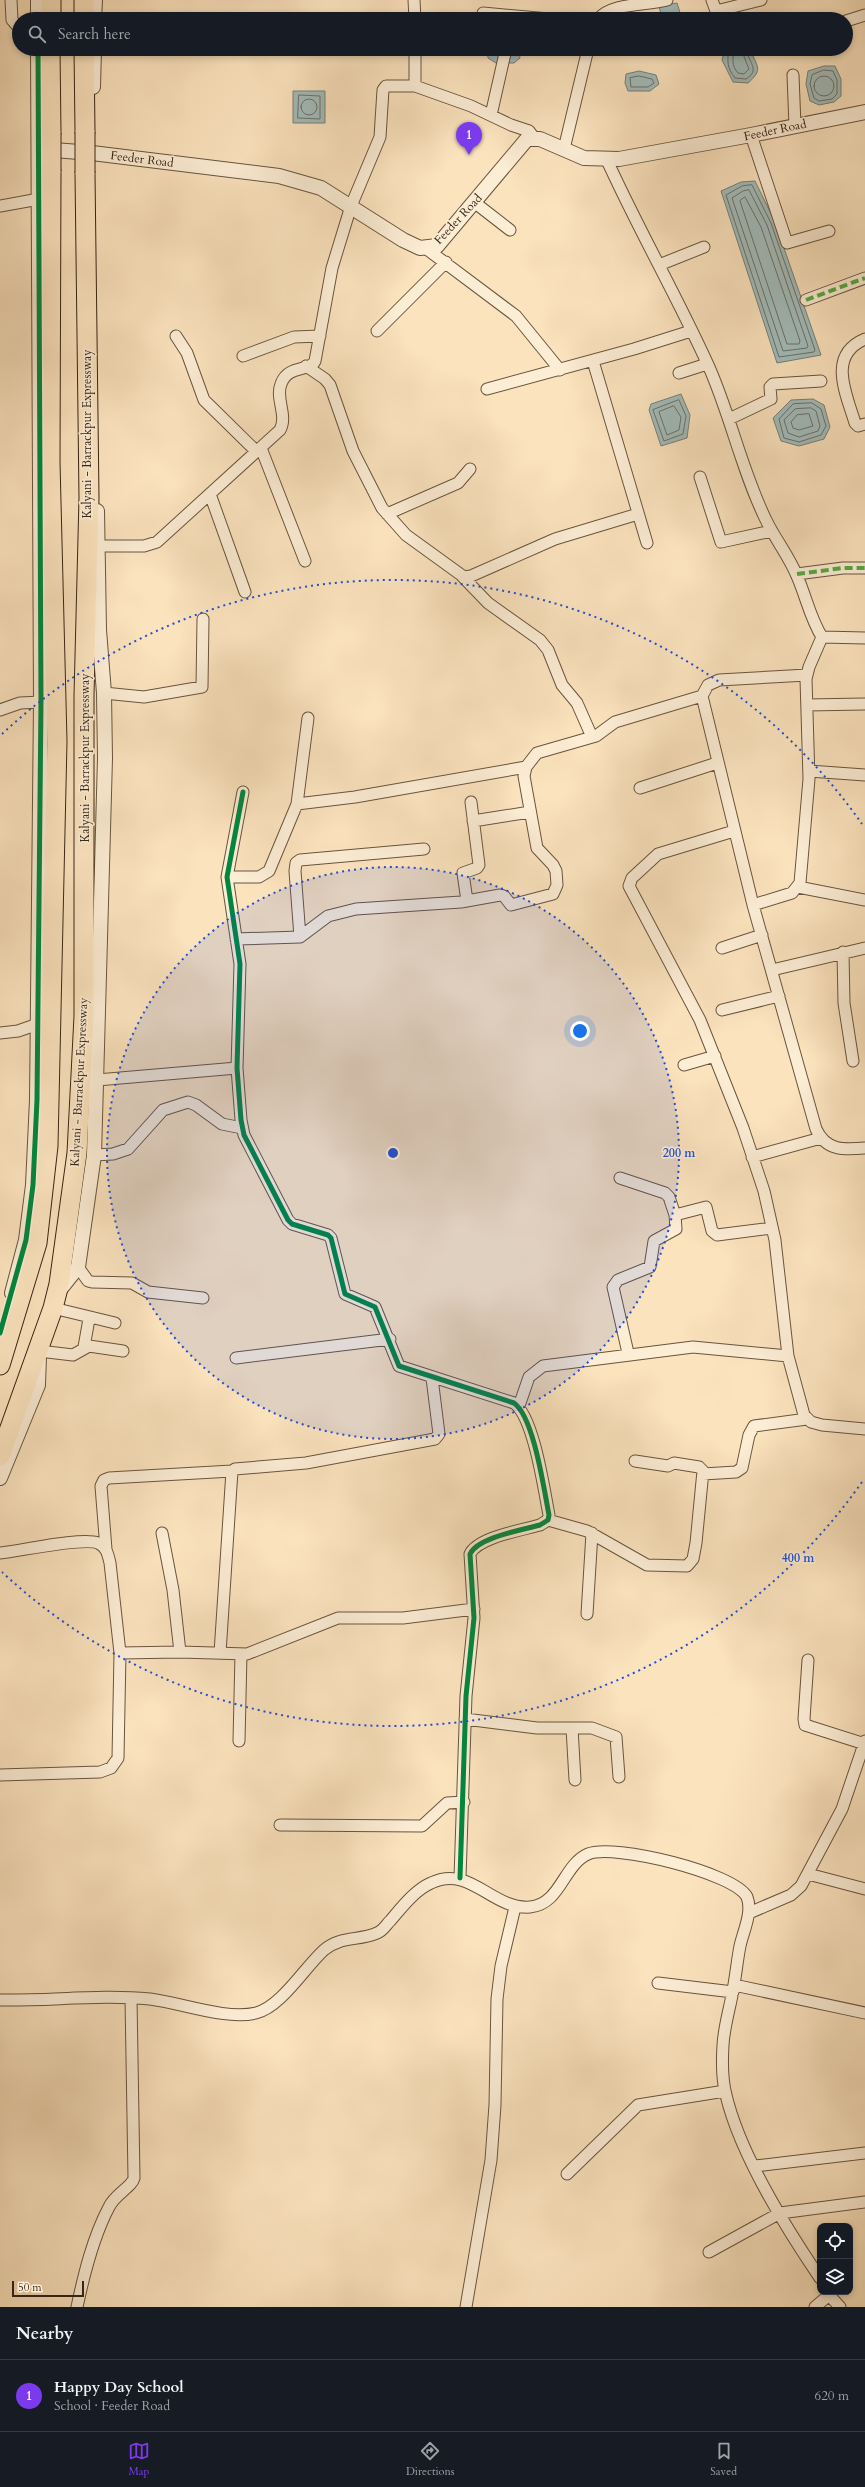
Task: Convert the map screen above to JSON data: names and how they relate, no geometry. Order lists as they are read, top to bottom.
{
  "streets": {
    "highway": ["Kalyani - Barrackpur Expressway"],
    "street": ["Feeder Road"]
  },
  "scale_bar": "50 m",
  "page": {
    "search": "Search here",
    "pins": "1",
    "scale": "50 m",
    "heading": "Nearby",
    "list": [
      {
        "mark": "1",
        "name": "Happy Day School",
        "note": "School · Feeder Road",
        "value": "620 m"
      }
    ],
    "nav": ["Map", "Directions", "Saved"]
  },
  "rings": ["200 m", "400 m"]
}
